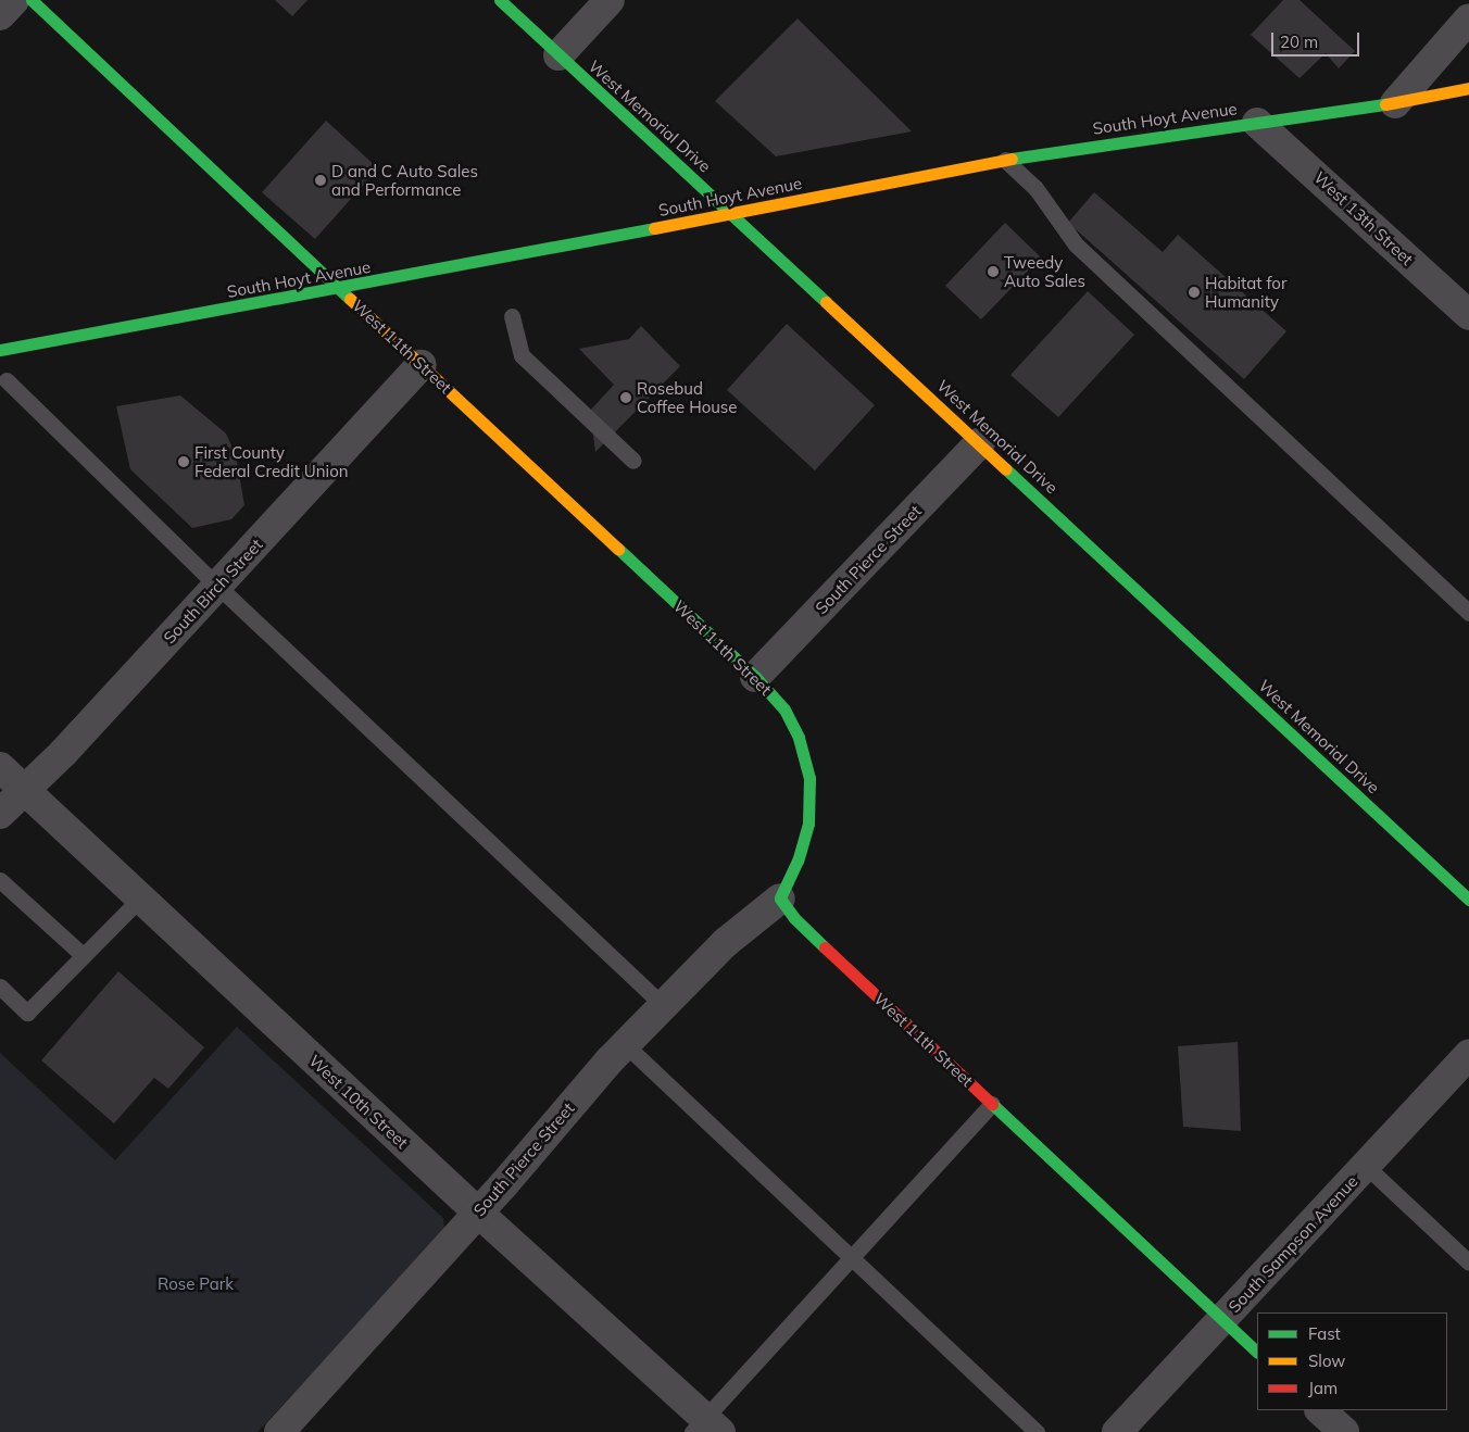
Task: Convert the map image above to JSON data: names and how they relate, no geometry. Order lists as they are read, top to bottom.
{
  "streets": {
    "main road": ["West Memorial Drive", "South Hoyt Avenue", "West 11th Street"],
    "street": [
      "West 13th Street",
      "South Pierce Street",
      "South Birch Street",
      "West 10th Street",
      "South Sampson Avenue"
    ]
  },
  "crossings": [
    ["West Memorial Drive", "South Hoyt Avenue"],
    ["West Memorial Drive", "South Pierce Street"],
    ["South Hoyt Avenue", "West 13th Street"],
    ["South Hoyt Avenue", "West 11th Street"],
    ["West 11th Street", "South Pierce Street"],
    ["West 11th Street", "South Birch Street"],
    ["West 11th Street", "South Sampson Avenue"],
    ["South Pierce Street", "West 10th Street"],
    ["South Birch Street", "West 10th Street"]
  ],
  "parks": ["Rose Park"],
  "places": [
    "D and C Auto Sales and Performance",
    "Tweedy Auto Sales",
    "Habitat for Humanity",
    "Rosebud Coffee House",
    "First County Federal Credit Union"
  ],
  "legend": ["Fast", "Slow", "Jam"],
  "scale_bar": "20 m"
}
